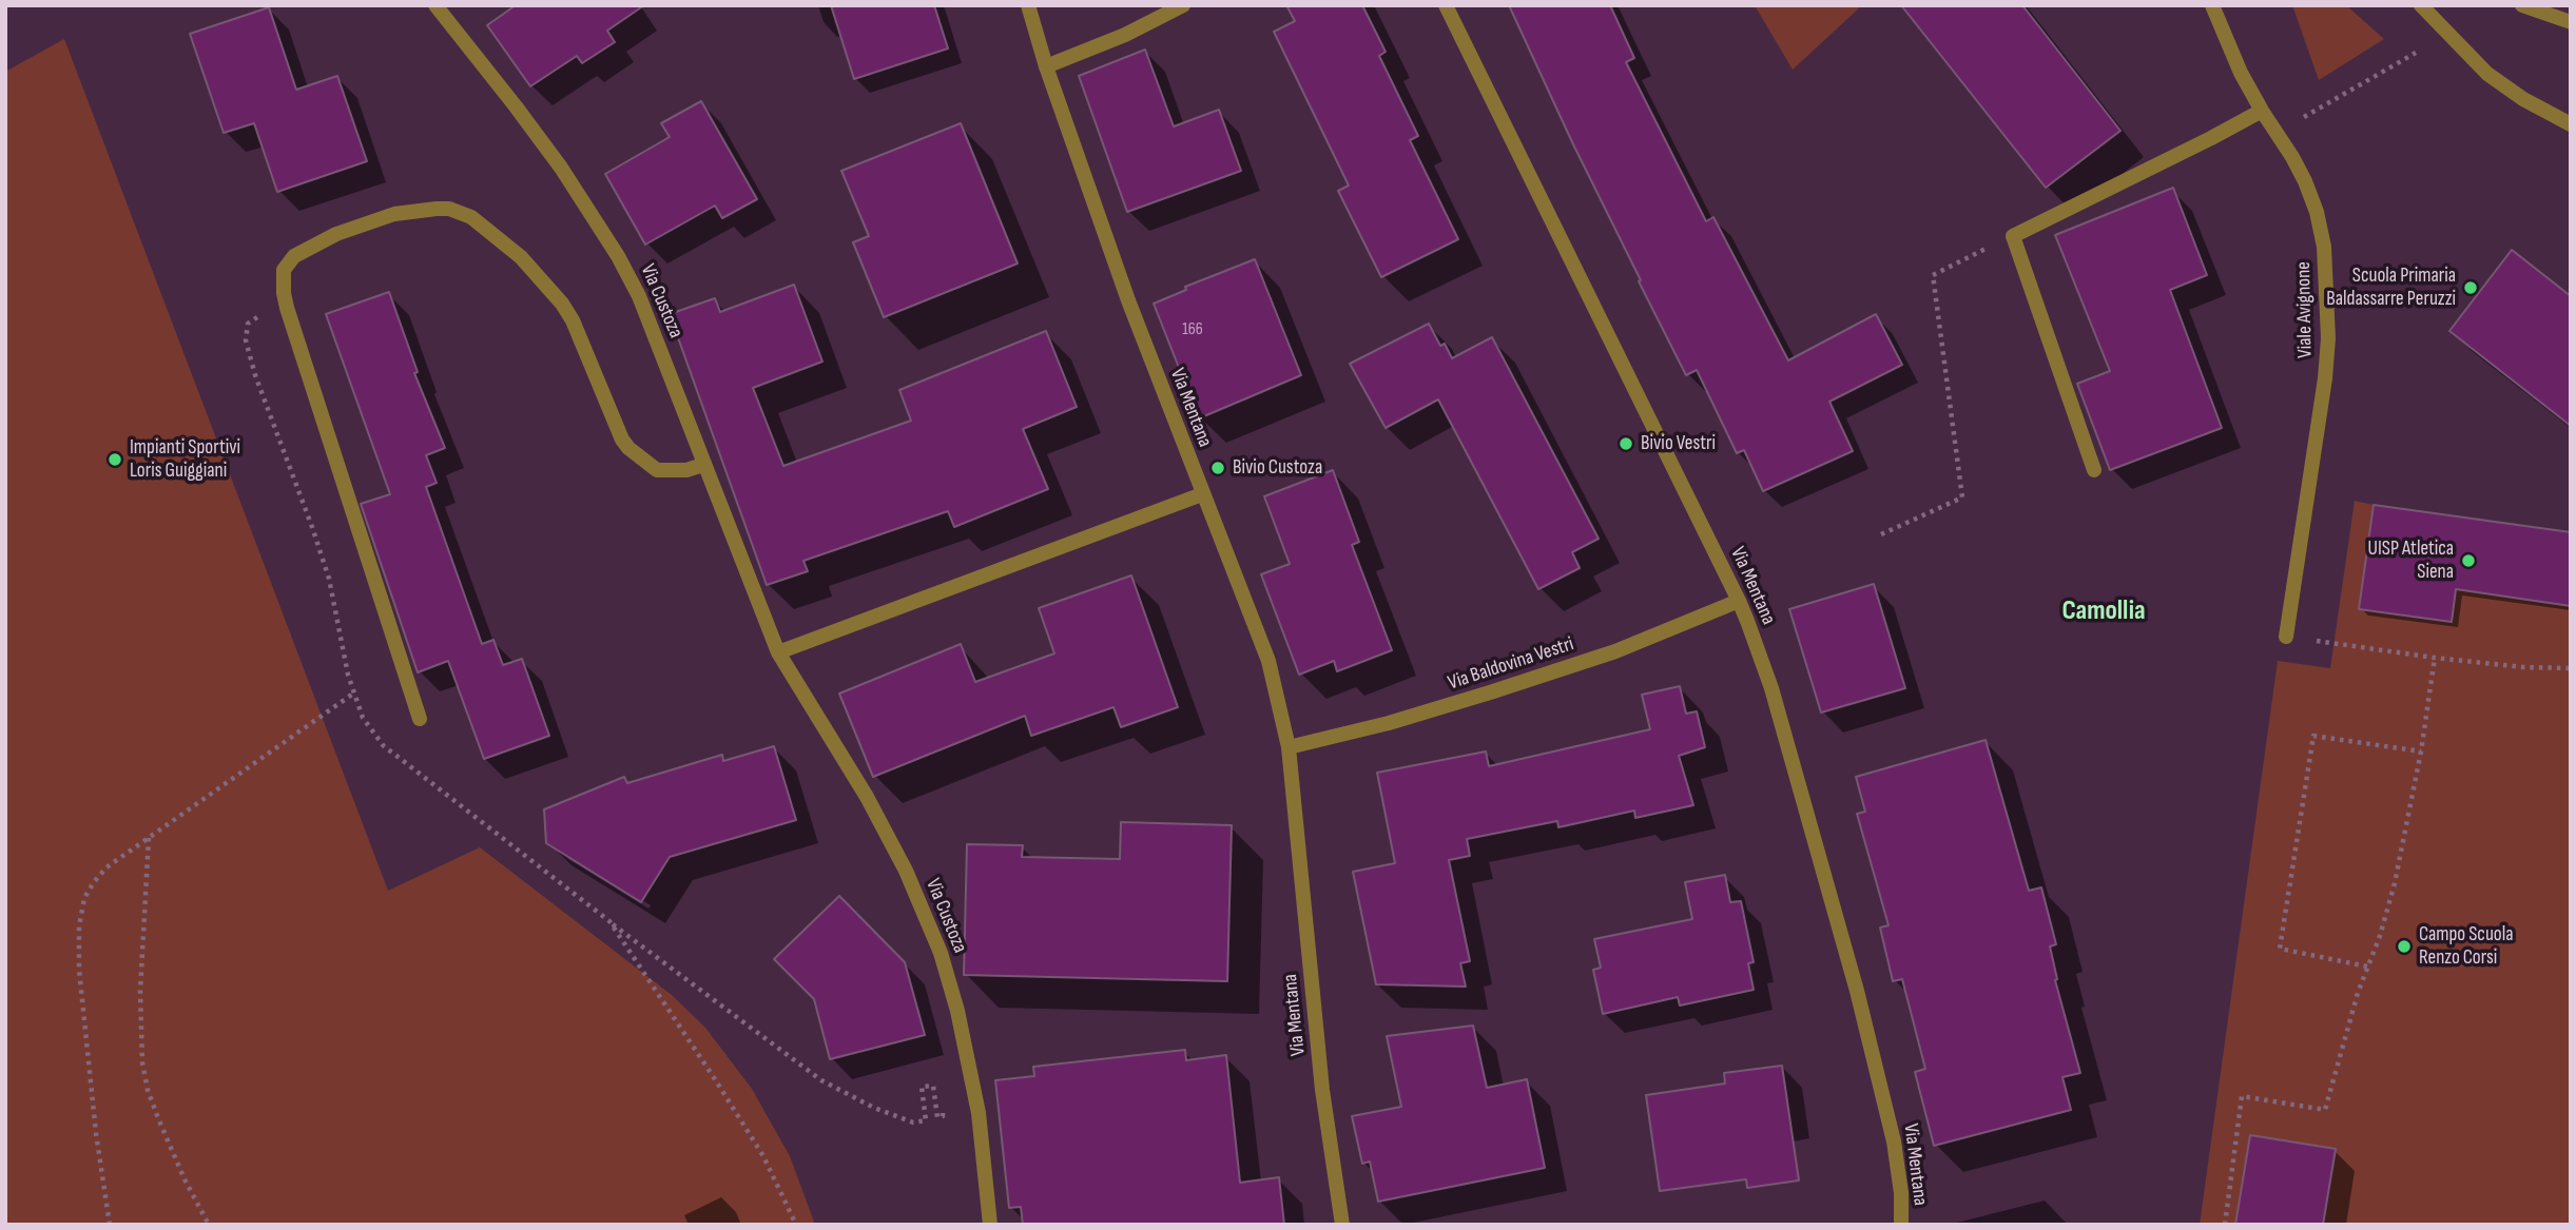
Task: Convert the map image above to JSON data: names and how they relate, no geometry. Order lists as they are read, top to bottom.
{
  "streets": {
    "street": [
      "Via Custoza",
      "Viale Avignone",
      "Via Mentana",
      "Via Baldovina Vestri"
    ]
  },
  "crossings": [
    ["Via Mentana", "Via Baldovina Vestri"]
  ],
  "districts": ["Camollia"],
  "places": [
    "Scuola Primaria Baldassarre Peruzzi",
    "Bivio Vestri",
    "Impianti Sportivi Loris Guiggiani",
    "Bivio Custoza",
    "UISP Atletica Siena",
    "Campo Scuola Renzo Corsi"
  ],
  "house_numbers": ["166"]
}
